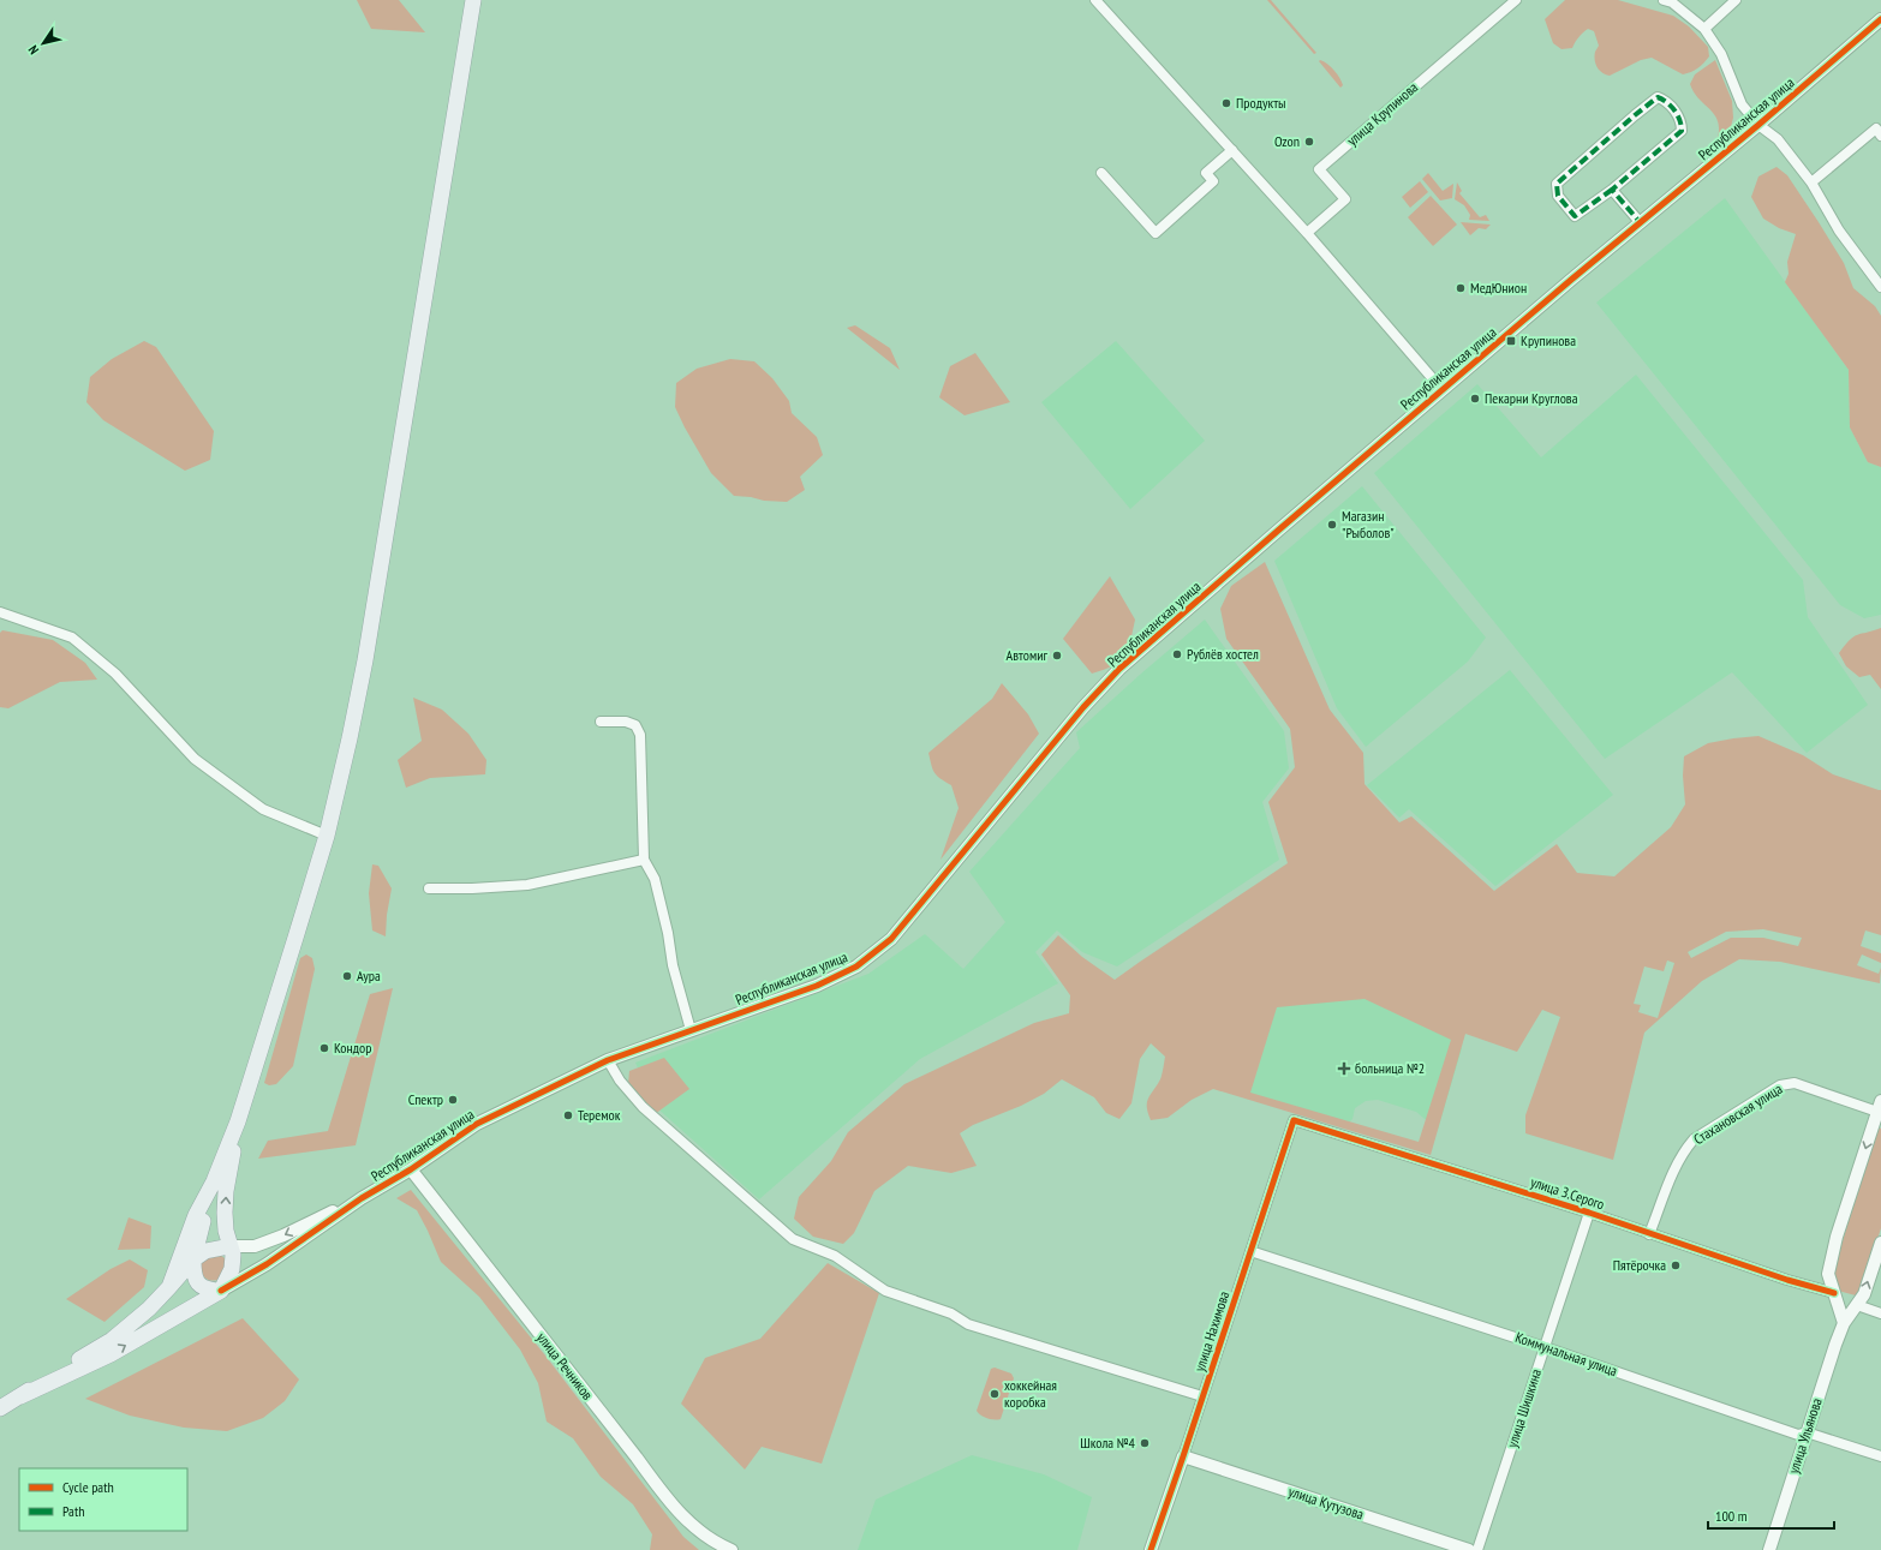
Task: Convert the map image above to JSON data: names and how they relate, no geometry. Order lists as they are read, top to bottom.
{
  "streets": {
    "street": [
      "улица Крупинова",
      "Республиканская улица",
      "Стахановская улица",
      "улица З.Серого",
      "улица Нахимова",
      "Коммунальная улица",
      "улица Речников",
      "улица Шишкина",
      "улица Ульянова",
      "улица Кутузова"
    ]
  },
  "crossings": [
    ["Республиканская улица", "улица Речников"],
    ["Стахановская улица", "улица З.Серого"],
    ["улица З.Серого", "улица Нахимова"],
    ["улица З.Серого", "улица Шишкина"],
    ["улица Нахимова", "Коммунальная улица"],
    ["улица Нахимова", "улица Кутузова"],
    ["Коммунальная улица", "улица Шишкина"],
    ["Коммунальная улица", "улица Ульянова"]
  ],
  "places": {
    "other": [
      "Продукты",
      "Ozon",
      "МедЮнион",
      "Пекарни Круглова",
      "Магазин \"Рыболов\"",
      "Рублёв хостел",
      "Автомиг",
      "Аура",
      "Кондор",
      "Спектр",
      "Теремок",
      "Пятёрочка",
      "хоккейная коробка",
      "Школа №4"
    ],
    "transit": ["Крупинова"],
    "health": ["больница №2"]
  },
  "legend": ["Cycle path", "Path"],
  "scale_bar": "100 m",
  "north": "bottom left"
}
